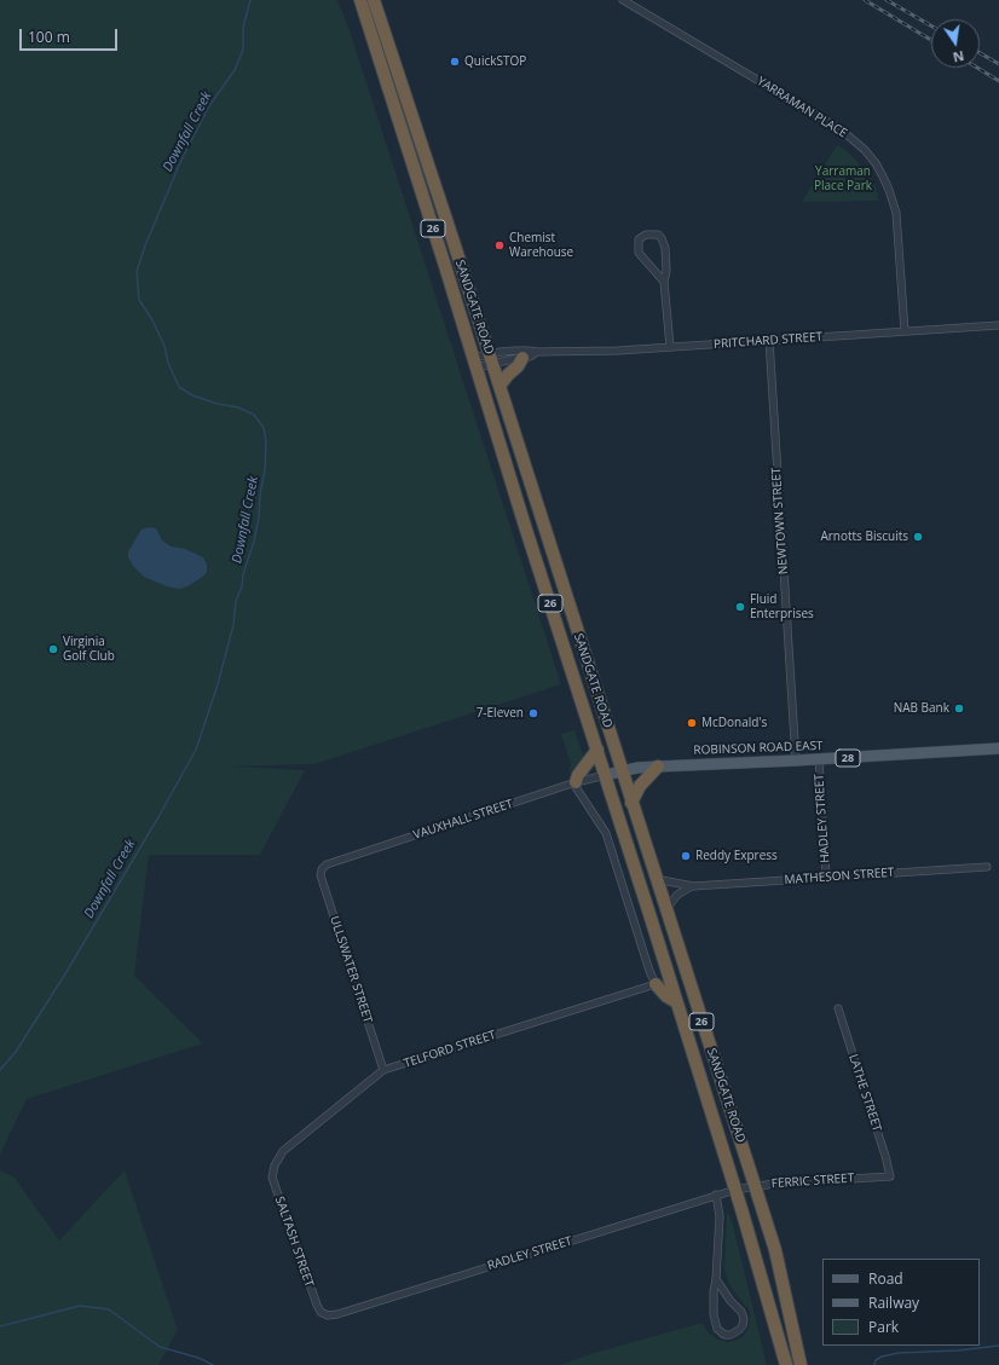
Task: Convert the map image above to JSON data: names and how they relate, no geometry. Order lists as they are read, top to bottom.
{
  "streets": {
    "highway": ["26", "SANDGATE ROAD"],
    "main road": ["ROBINSON ROAD EAST", "28"],
    "street": [
      "YARRAMAN PLACE",
      "PRITCHARD STREET",
      "NEWTOWN STREET",
      "HADLEY STREET",
      "VAUXHALL STREET",
      "MATHESON STREET",
      "ULLSWATER STREET",
      "TELFORD STREET",
      "LATHE STREET",
      "FERRIC STREET",
      "SALTASH STREET",
      "RADLEY STREET"
    ]
  },
  "crossings": [
    ["YARRAMAN PLACE", "PRITCHARD STREET"],
    ["SANDGATE ROAD", "PRITCHARD STREET"],
    ["SANDGATE ROAD", "ROBINSON ROAD EAST"],
    ["SANDGATE ROAD", "VAUXHALL STREET"],
    ["SANDGATE ROAD", "MATHESON STREET"],
    ["SANDGATE ROAD", "FERRIC STREET"],
    ["SANDGATE ROAD", "RADLEY STREET"],
    ["PRITCHARD STREET", "NEWTOWN STREET"],
    ["NEWTOWN STREET", "ROBINSON ROAD EAST"],
    ["ROBINSON ROAD EAST", "HADLEY STREET"],
    ["ROBINSON ROAD EAST", "VAUXHALL STREET"],
    ["HADLEY STREET", "MATHESON STREET"],
    ["VAUXHALL STREET", "ULLSWATER STREET"],
    ["ULLSWATER STREET", "TELFORD STREET"],
    ["TELFORD STREET", "SALTASH STREET"],
    ["LATHE STREET", "FERRIC STREET"],
    ["FERRIC STREET", "RADLEY STREET"],
    ["SALTASH STREET", "RADLEY STREET"]
  ],
  "water": ["Downfall Creek"],
  "parks": ["Yarraman Place Park"],
  "places": [
    "QuickSTOP",
    "Chemist Warehouse",
    "Arnotts Biscuits",
    "Fluid Enterprises",
    "Virginia Golf Club",
    "NAB Bank",
    "7-Eleven",
    "McDonald's",
    "Reddy Express"
  ],
  "legend": ["Road", "Railway", "Park"],
  "scale_bar": "100 m",
  "north": "bottom"
}
